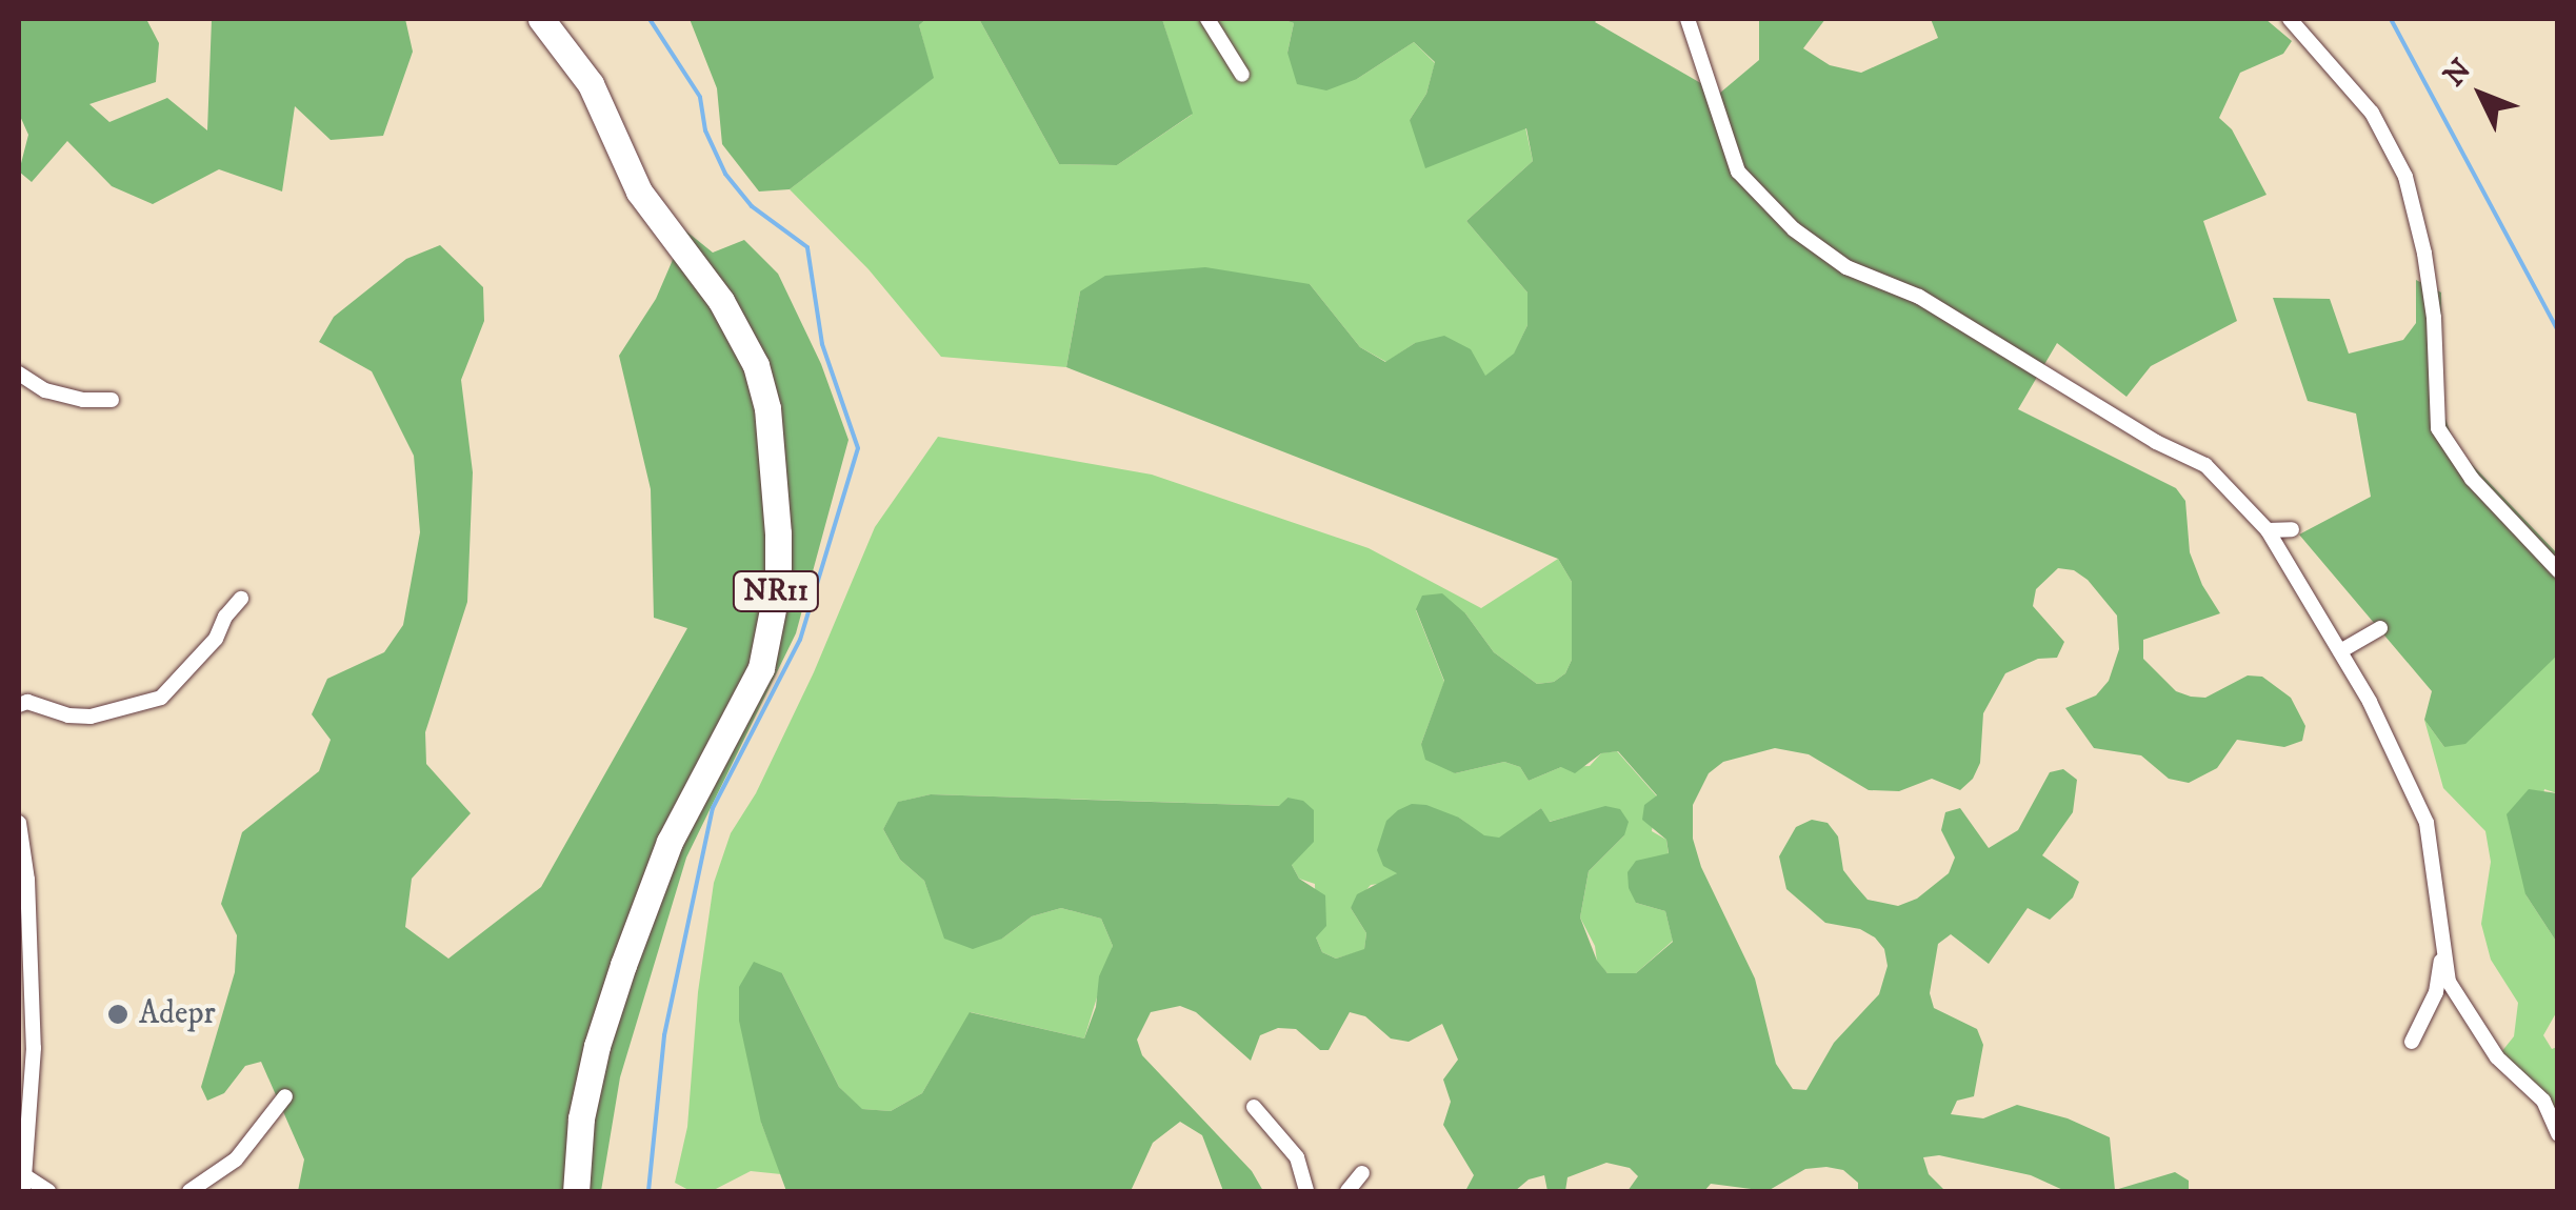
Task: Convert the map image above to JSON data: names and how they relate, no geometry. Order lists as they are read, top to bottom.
{
  "streets": {
    "highway": ["NR11"]
  },
  "places": ["Adepr"],
  "north": "top left"
}
